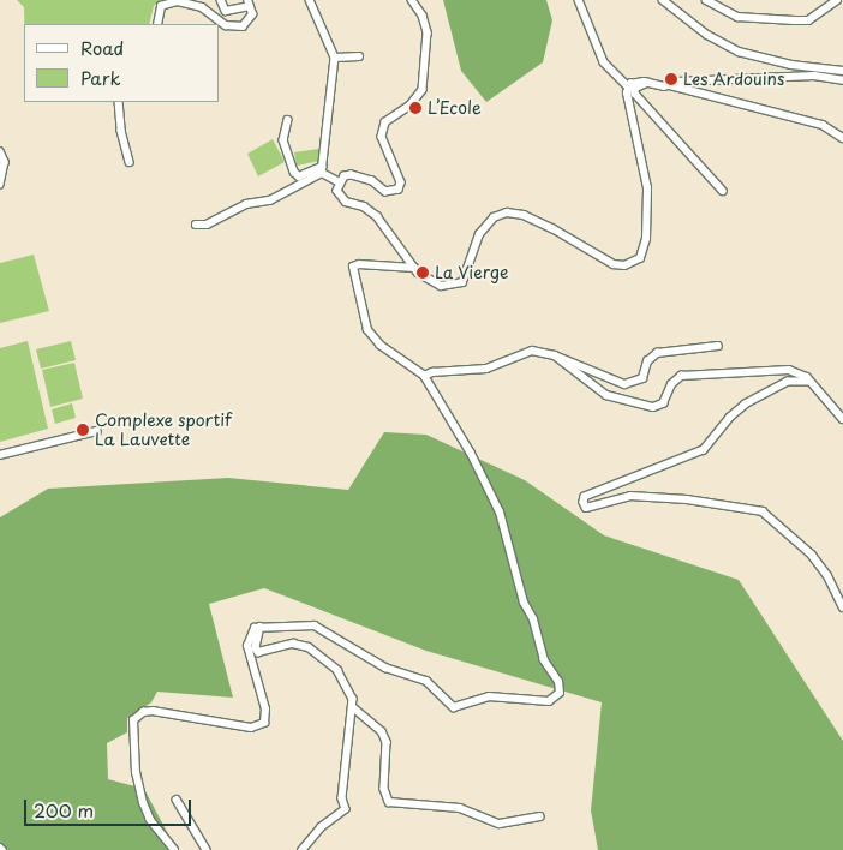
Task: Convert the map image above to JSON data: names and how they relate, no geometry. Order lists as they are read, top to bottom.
{
  "places": [
    "Les Ardouins",
    "L’Ecole",
    "La Vierge",
    "Complexe sportif La Lauvette"
  ],
  "legend": ["Road", "Park"],
  "scale_bar": "200 m"
}
